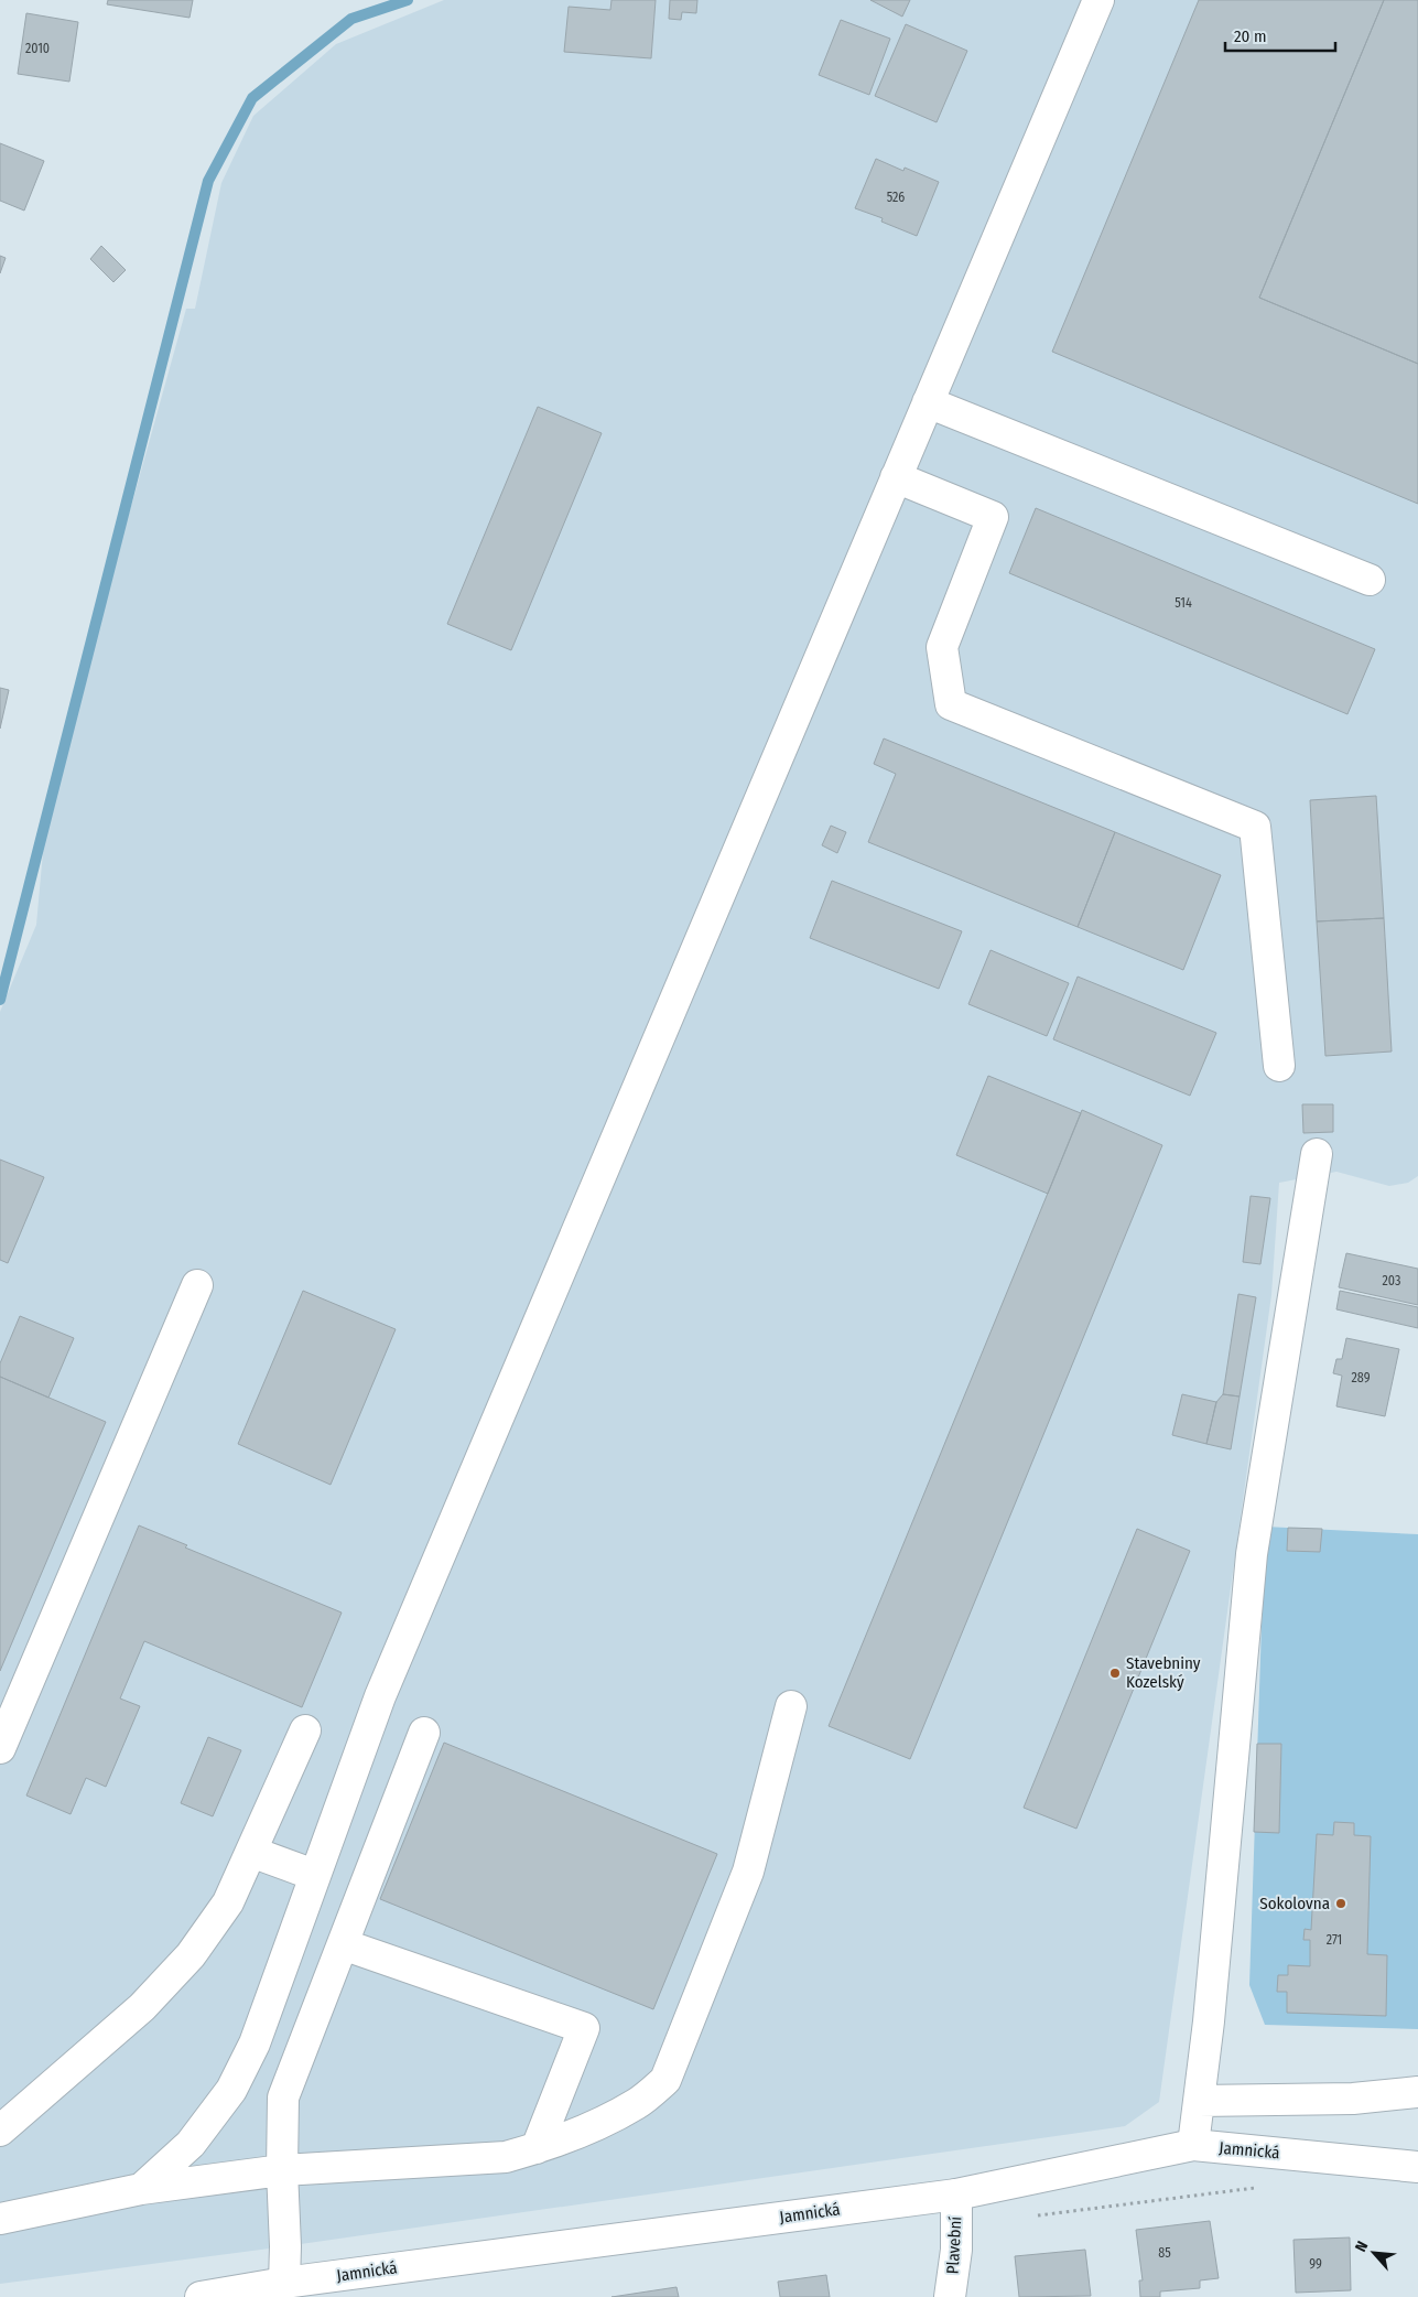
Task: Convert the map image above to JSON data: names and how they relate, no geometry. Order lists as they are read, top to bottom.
{
  "streets": {
    "main road": ["Jamnická", "Plavební"]
  },
  "crossings": [
    ["Jamnická", "Plavební"]
  ],
  "places": ["Stavebniny Kozelský", "Sokolovna"],
  "house_numbers": [
    "2010",
    "526",
    "514",
    "203",
    "289",
    "271",
    "85",
    "99"
  ],
  "scale_bar": "20 m",
  "north": "top left"
}
